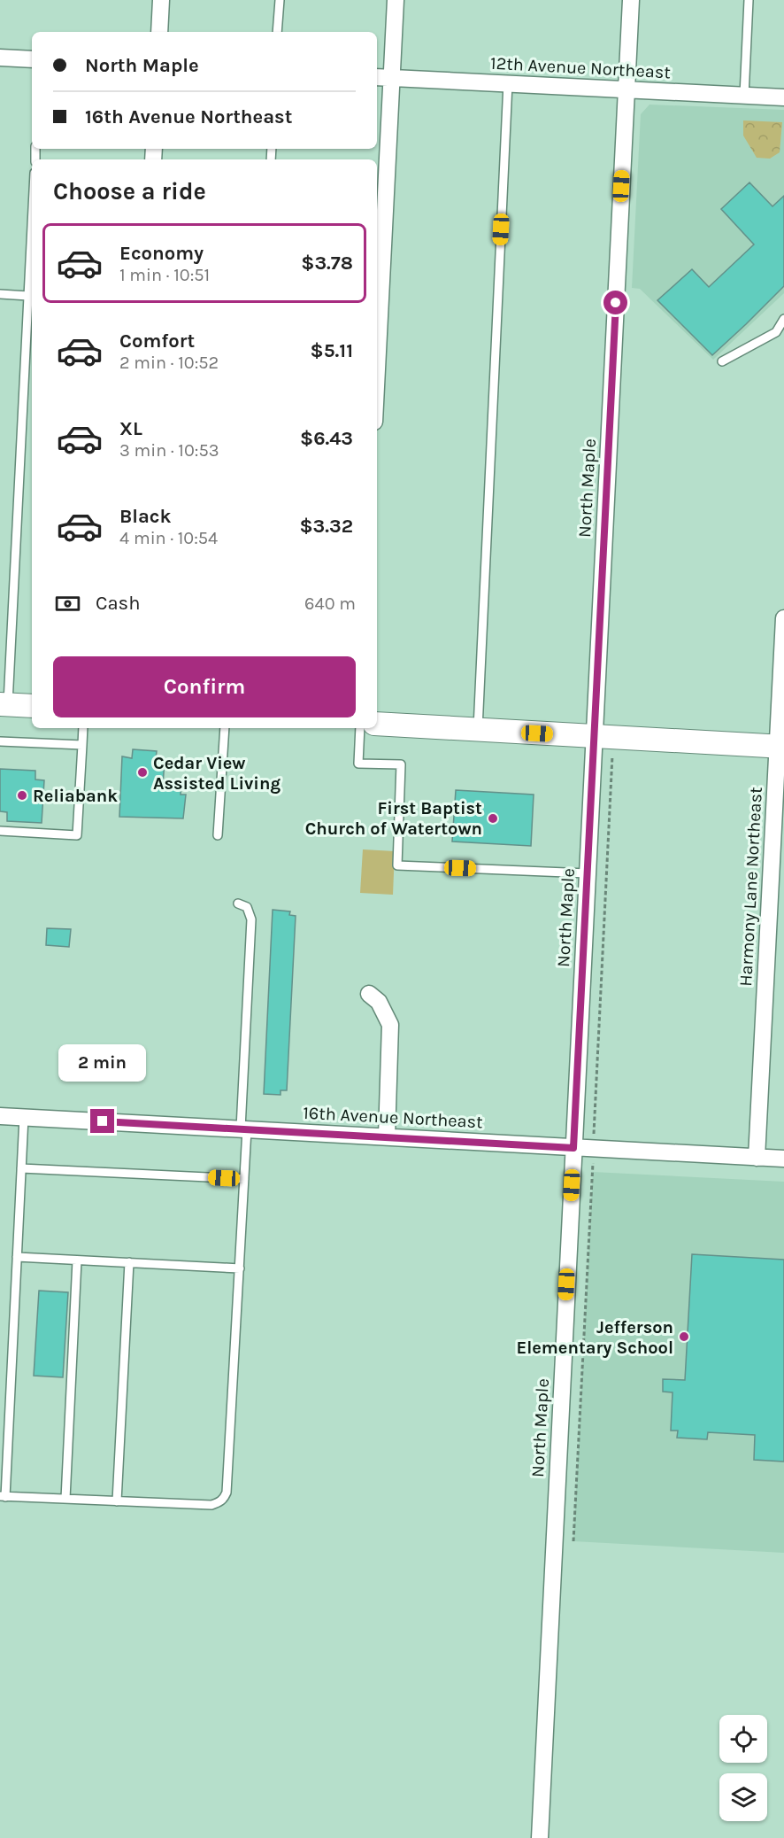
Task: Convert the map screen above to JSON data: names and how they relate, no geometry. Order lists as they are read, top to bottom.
{
  "streets": {
    "street": [
      "12th Avenue Northeast",
      "North Maple",
      "Harmony Lane Northeast",
      "16th Avenue Northeast"
    ]
  },
  "crossings": [
    ["12th Avenue Northeast", "North Maple"],
    ["North Maple", "16th Avenue Northeast"],
    ["Harmony Lane Northeast", "16th Avenue Northeast"]
  ],
  "places": [
    "Cedar View Assisted Living",
    "Reliabank",
    "First Baptist Church of Watertown",
    "Jefferson Elementary School"
  ],
  "page": {
    "banner": ["North Maple", "16th Avenue Northeast"],
    "heading": "Choose a ride",
    "list": [
      {
        "name": "Economy",
        "note": "1 min · 10:51",
        "value": "$3.78"
      },
      {
        "name": "Comfort",
        "note": "2 min · 10:52",
        "value": "$5.11"
      },
      {
        "name": "XL",
        "note": "3 min · 10:53",
        "value": "$6.43"
      },
      {
        "name": "Black",
        "note": "4 min · 10:54",
        "value": "$3.32"
      }
    ],
    "pay": ["Cash", "640 m"],
    "buttons": "Confirm",
    "bubble": "2 min"
  }
}
